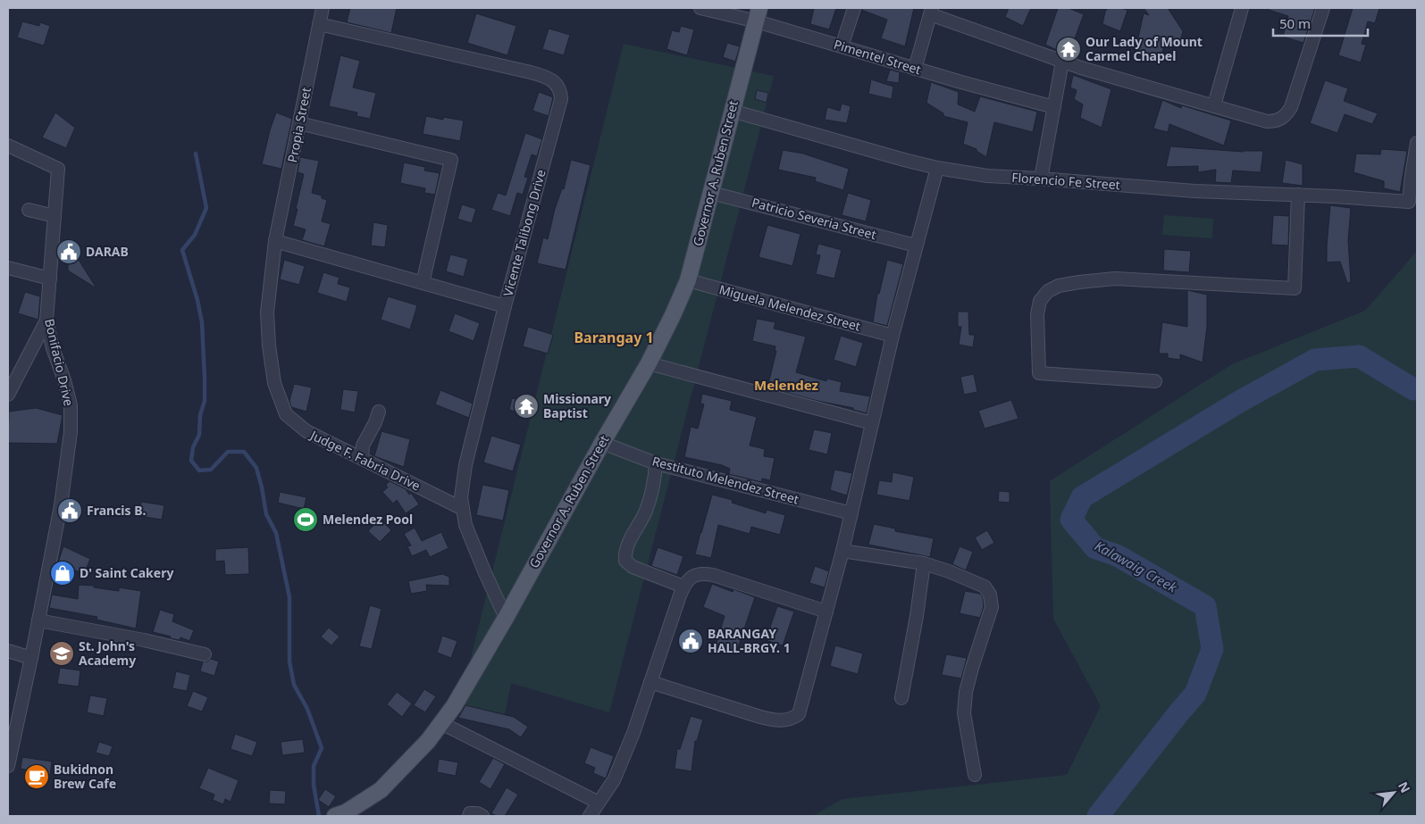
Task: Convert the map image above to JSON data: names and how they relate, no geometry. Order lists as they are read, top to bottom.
{
  "streets": {
    "main road": ["Governor A. Ruben Street"],
    "street": [
      "Pimentel Street",
      "Propia Street",
      "Florencio Fe Street",
      "Patricio Severia Street",
      "Vicente Talibong Drive",
      "Miguela Melendez Street",
      "Bonifacio Drive",
      "Judge F. Fabria Drive",
      "Restituto Melendez Street"
    ]
  },
  "crossings": [
    ["Pimentel Street", "Governor A. Ruben Street"],
    ["Propia Street", "Vicente Talibong Drive"],
    ["Propia Street", "Judge F. Fabria Drive"],
    ["Governor A. Ruben Street", "Florencio Fe Street"],
    ["Governor A. Ruben Street", "Patricio Severia Street"],
    ["Governor A. Ruben Street", "Vicente Talibong Drive"],
    ["Governor A. Ruben Street", "Miguela Melendez Street"],
    ["Governor A. Ruben Street", "Restituto Melendez Street"],
    ["Vicente Talibong Drive", "Judge F. Fabria Drive"]
  ],
  "districts": ["Barangay 1", "Melendez"],
  "water": ["Kalawaig Creek"],
  "places": {
    "temple": ["Our Lady of Mount Carmel Chapel", "Missionary Baptist"],
    "public building": ["DARAB", "Francis B.", "BARANGAY HALL-BRGY. 1"],
    "sports": ["Melendez Pool"],
    "shop": ["D' Saint Cakery"],
    "school or university": ["St. John's Academy"],
    "cafe": ["Bukidnon Brew Cafe"]
  },
  "scale_bar": "50 m",
  "north": "top right"
}
